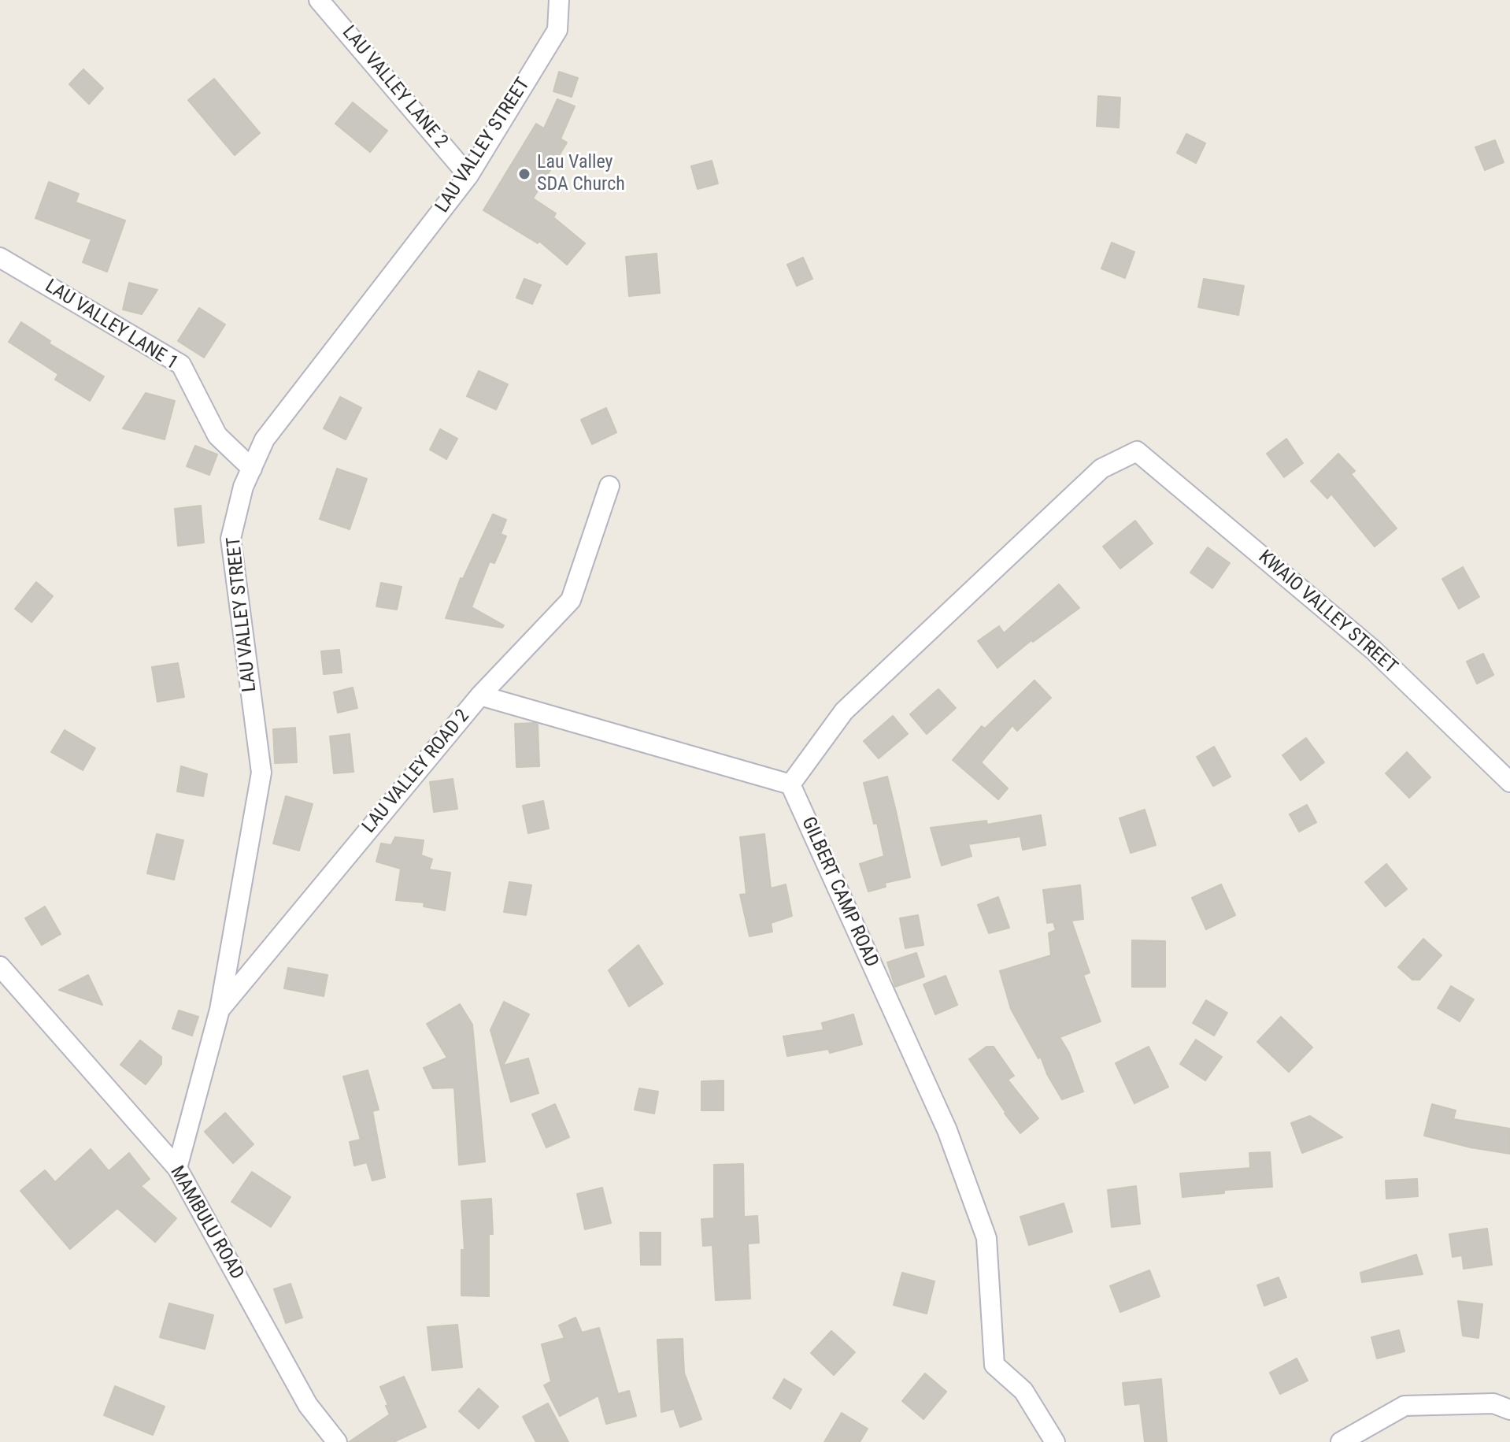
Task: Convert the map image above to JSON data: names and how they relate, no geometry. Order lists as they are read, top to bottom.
{
  "streets": {
    "street": [
      "LAU VALLEY LANE 2",
      "LAU VALLEY STREET",
      "LAU VALLEY LANE 1",
      "KWAIO VALLEY STREET",
      "LAU VALLEY ROAD 2",
      "GILBERT CAMP ROAD",
      "MAMBULU ROAD"
    ]
  },
  "crossings": [
    ["LAU VALLEY LANE 2", "LAU VALLEY STREET"],
    ["LAU VALLEY STREET", "LAU VALLEY LANE 1"],
    ["LAU VALLEY STREET", "LAU VALLEY ROAD 2"],
    ["LAU VALLEY STREET", "MAMBULU ROAD"],
    ["KWAIO VALLEY STREET", "LAU VALLEY ROAD 2"],
    ["KWAIO VALLEY STREET", "GILBERT CAMP ROAD"],
    ["LAU VALLEY ROAD 2", "GILBERT CAMP ROAD"]
  ],
  "places": ["Lau Valley SDA Church"]
}
